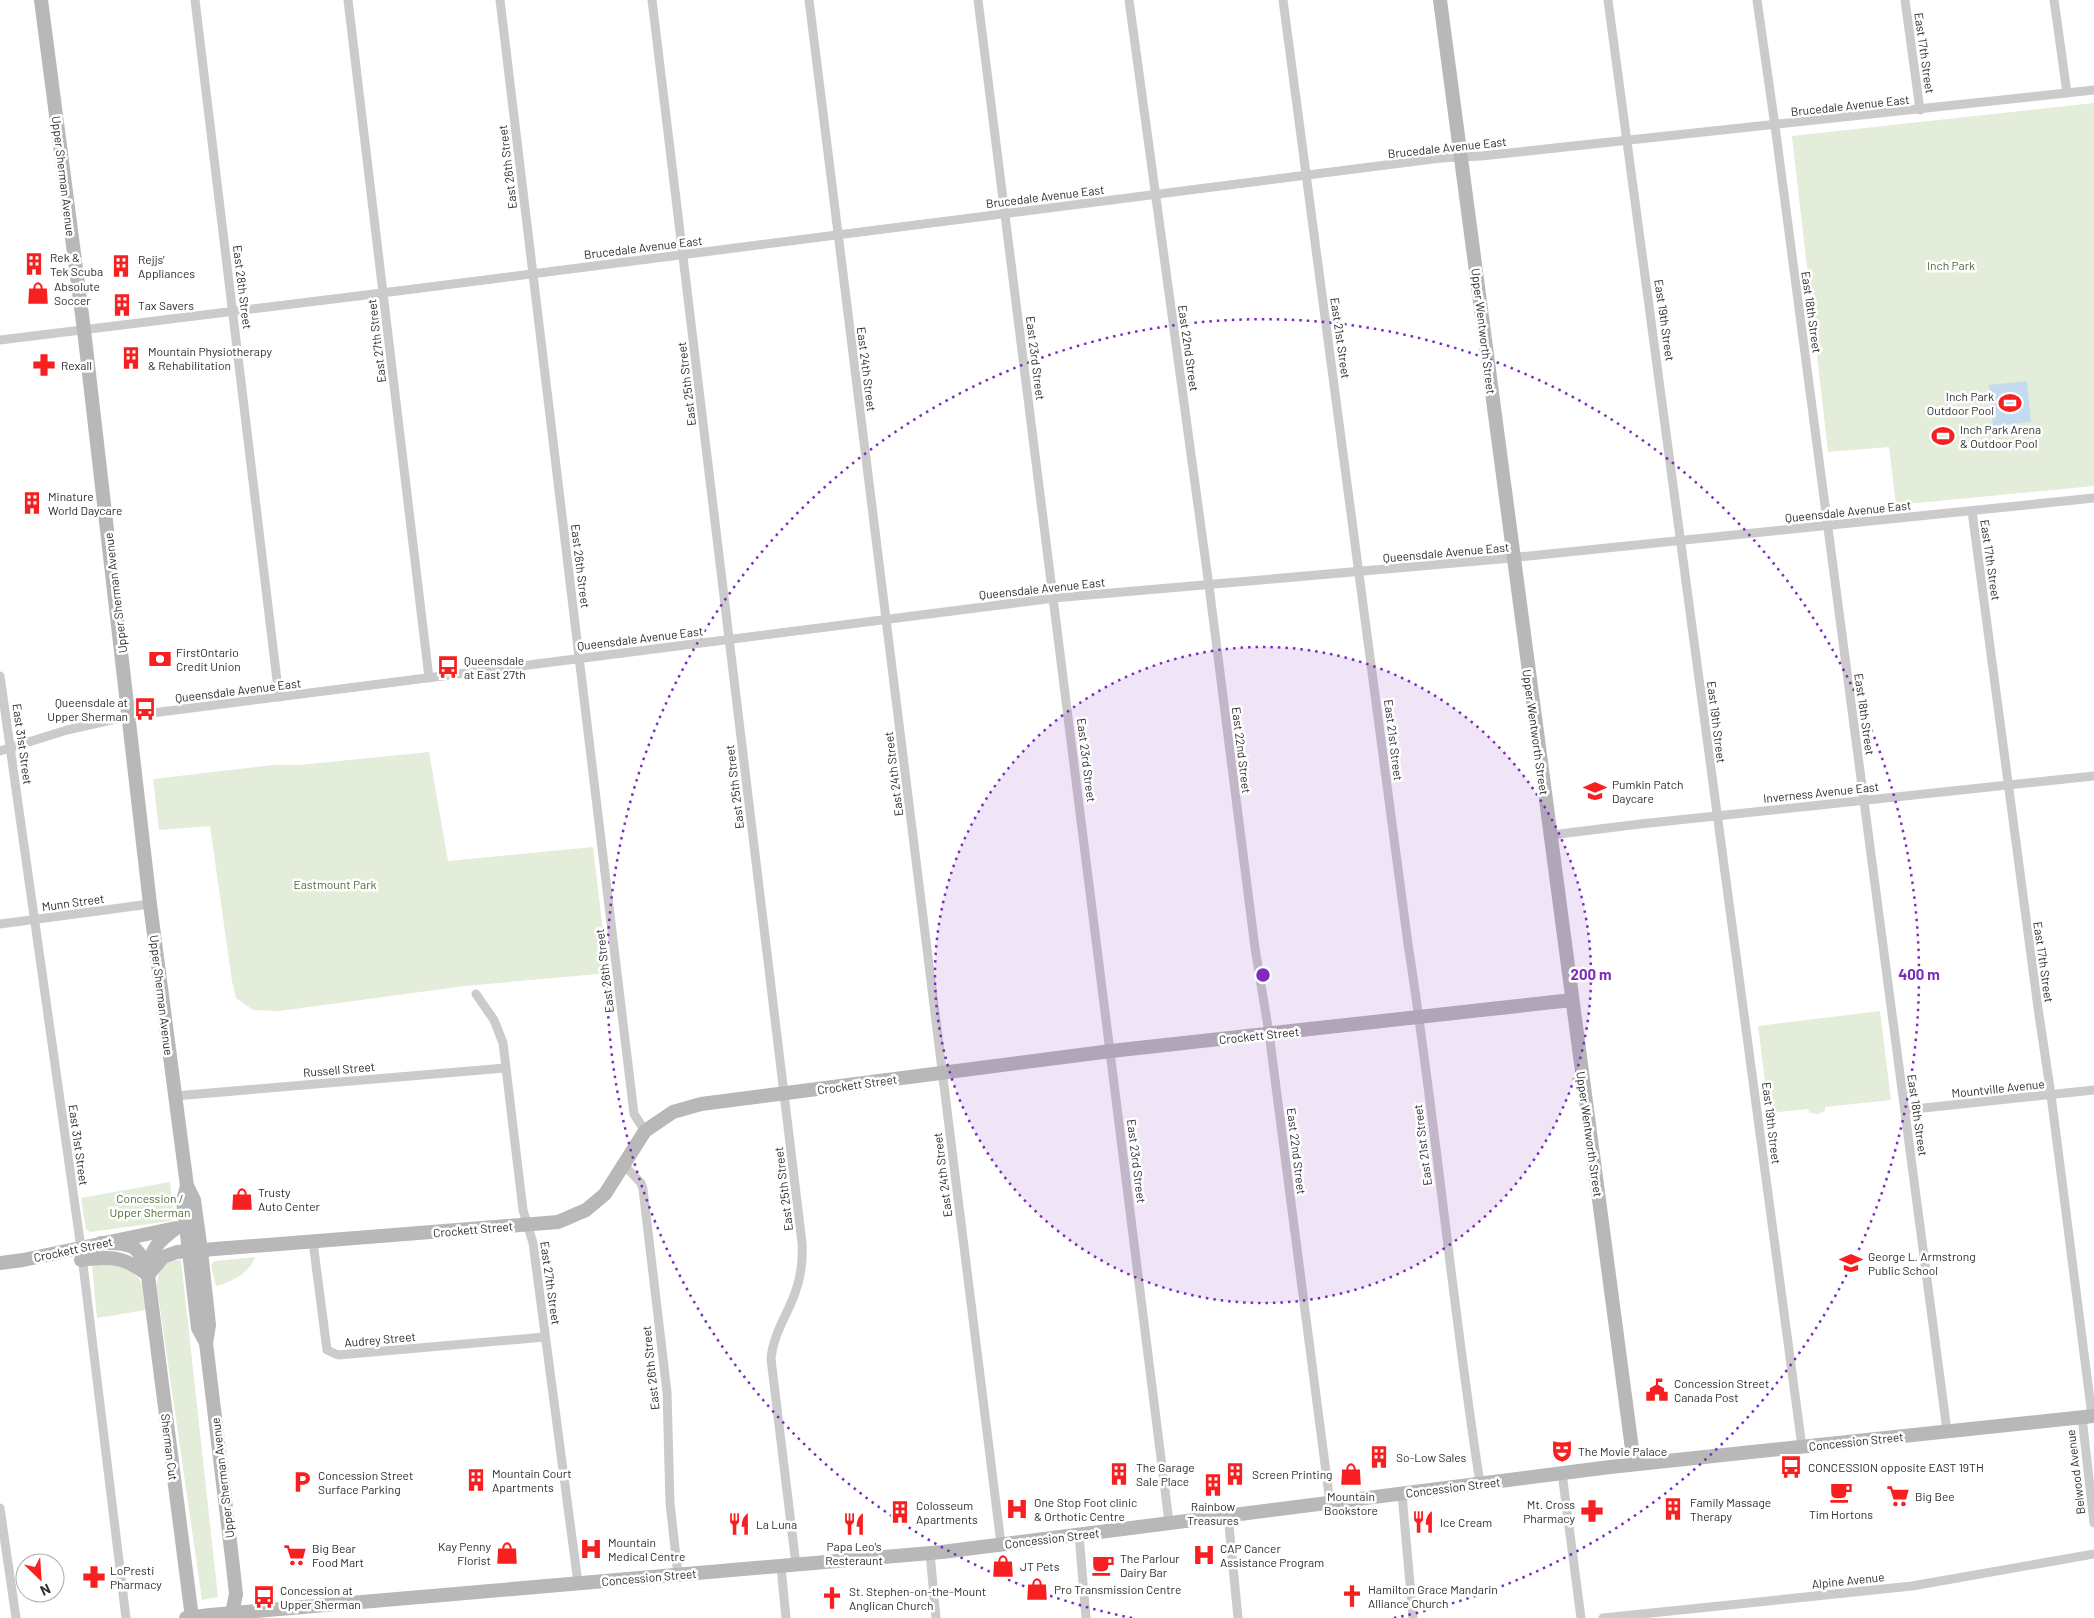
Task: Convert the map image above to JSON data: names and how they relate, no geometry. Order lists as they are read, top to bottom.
{
  "streets": {
    "main road": [
      "Upper Sherman Avenue",
      "Upper Wentworth Street",
      "Crockett Street",
      "Concession Street",
      "Sherman Cut"
    ],
    "street": [
      "East 17th Street",
      "Brucedale Avenue East",
      "East 26th Street",
      "East 28th Street",
      "East 18th Street",
      "East 19th Street",
      "East 21st Street",
      "East 27th Street",
      "East 22nd Street",
      "East 23rd Street",
      "East 24th Street",
      "East 25th Street",
      "Queensdale Avenue East",
      "East 31st Street",
      "Inverness Avenue East",
      "Munn Street",
      "Russell Street",
      "Mountville Avenue",
      "Audrey Street",
      "Belwood Avenue",
      "Alpine Avenue"
    ]
  },
  "crossings": [
    ["East 17th Street", "Brucedale Avenue East"],
    ["East 17th Street", "Queensdale Avenue East"],
    ["East 17th Street", "Inverness Avenue East"],
    ["East 17th Street", "Mountville Avenue"],
    ["East 17th Street", "Concession Street"],
    ["East 17th Street", "Belwood Avenue"],
    ["Brucedale Avenue East", "East 26th Street"],
    ["Brucedale Avenue East", "Upper Sherman Avenue"],
    ["Brucedale Avenue East", "East 28th Street"],
    ["Brucedale Avenue East", "East 18th Street"],
    ["Brucedale Avenue East", "East 19th Street"],
    ["Brucedale Avenue East", "Upper Wentworth Street"],
    ["Brucedale Avenue East", "East 21st Street"],
    ["Brucedale Avenue East", "East 27th Street"],
    ["Brucedale Avenue East", "East 22nd Street"],
    ["Brucedale Avenue East", "East 23rd Street"],
    ["Brucedale Avenue East", "East 24th Street"],
    ["Brucedale Avenue East", "East 25th Street"],
    ["East 26th Street", "Queensdale Avenue East"],
    ["East 26th Street", "Crockett Street"],
    ["East 26th Street", "Concession Street"],
    ["Upper Sherman Avenue", "Queensdale Avenue East"],
    ["Upper Sherman Avenue", "Munn Street"],
    ["Upper Sherman Avenue", "Crockett Street"],
    ["Upper Sherman Avenue", "Russell Street"],
    ["Upper Sherman Avenue", "Concession Street"],
    ["East 28th Street", "Queensdale Avenue East"],
    ["East 18th Street", "Queensdale Avenue East"],
    ["East 18th Street", "Inverness Avenue East"],
    ["East 18th Street", "Mountville Avenue"],
    ["East 18th Street", "Concession Street"],
    ["East 19th Street", "Queensdale Avenue East"],
    ["East 19th Street", "Inverness Avenue East"],
    ["East 19th Street", "Concession Street"],
    ["Upper Wentworth Street", "Queensdale Avenue East"],
    ["Upper Wentworth Street", "Inverness Avenue East"],
    ["Upper Wentworth Street", "Crockett Street"],
    ["Upper Wentworth Street", "Concession Street"],
    ["East 21st Street", "Queensdale Avenue East"],
    ["East 21st Street", "Crockett Street"],
    ["East 21st Street", "Concession Street"],
    ["East 27th Street", "Queensdale Avenue East"],
    ["East 27th Street", "Crockett Street"],
    ["East 27th Street", "Russell Street"],
    ["East 27th Street", "Audrey Street"],
    ["East 27th Street", "Concession Street"],
    ["East 22nd Street", "Queensdale Avenue East"],
    ["East 22nd Street", "Crockett Street"],
    ["East 22nd Street", "Concession Street"],
    ["East 23rd Street", "Queensdale Avenue East"],
    ["East 23rd Street", "Crockett Street"],
    ["East 23rd Street", "Concession Street"],
    ["East 24th Street", "Queensdale Avenue East"],
    ["East 24th Street", "Crockett Street"],
    ["East 24th Street", "Concession Street"],
    ["East 25th Street", "Queensdale Avenue East"],
    ["East 25th Street", "Crockett Street"],
    ["East 25th Street", "Concession Street"],
    ["Queensdale Avenue East", "East 31st Street"],
    ["East 31st Street", "Munn Street"],
    ["East 31st Street", "Crockett Street"],
    ["Crockett Street", "Audrey Street"],
    ["Crockett Street", "Sherman Cut"],
    ["Concession Street", "Belwood Avenue"]
  ],
  "parks": ["Inch Park", "Eastmount Park", "Concession / Upper Sherman"],
  "places": {
    "building": [
      "Rek & Tek Scuba",
      "Rejjs' Appliances",
      "Tax Savers",
      "Mountain Physiotherapy & Rehabilitation",
      "Minature World Daycare",
      "So-Low Sales",
      "The Garage Sale Place",
      "Screen Printing",
      "Mountain Court Apartments",
      "Rainbow Treasures",
      "Family Massage Therapy",
      "Colosseum Apartments"
    ],
    "shop": [
      "Absolute Soccer",
      "Trusty Auto Center",
      "Mountain Bookstore",
      "Kay Penny Florist",
      "JT Pets",
      "Pro Transmission Centre"
    ],
    "pharmacy": ["Rexall", "Mt. Cross Pharmacy", "LoPresti Pharmacy"],
    "sports": ["Inch Park Outdoor Pool", "Inch Park Arena & Outdoor Pool"],
    "bank": ["FirstOntario Credit Union"],
    "bus stop": [
      "Queensdale at East 27th",
      "Queensdale at Upper Sherman",
      "CONCESSION opposite EAST 19TH",
      "Concession at Upper Sherman"
    ],
    "school or university": ["Pumkin Patch Daycare", "George L. Armstrong Public School"],
    "public building": ["Concession Street Canada Post"],
    "theatre": ["The Movie Palace"],
    "parking": ["Concession Street Surface Parking"],
    "cafe": ["Tim Hortons", "The Parlour Dairy Bar"],
    "supermarket": ["Big Bee", "Big Bear Food Mart"],
    "hospital": ["One Stop Foot clinic & Orthotic Centre", "Mountain Medical Centre", "CAP Cancer Assistance Program"],
    "restaurant": ["Ice Cream", "La Luna", "Papa Leo's Resteraunt"],
    "church": ["Hamilton Grace Mandarin Alliance Church", "St. Stephen-on-the-Mount Anglican Church"]
  },
  "north": "bottom right",
  "rings": ["200 m", "400 m"]
}
